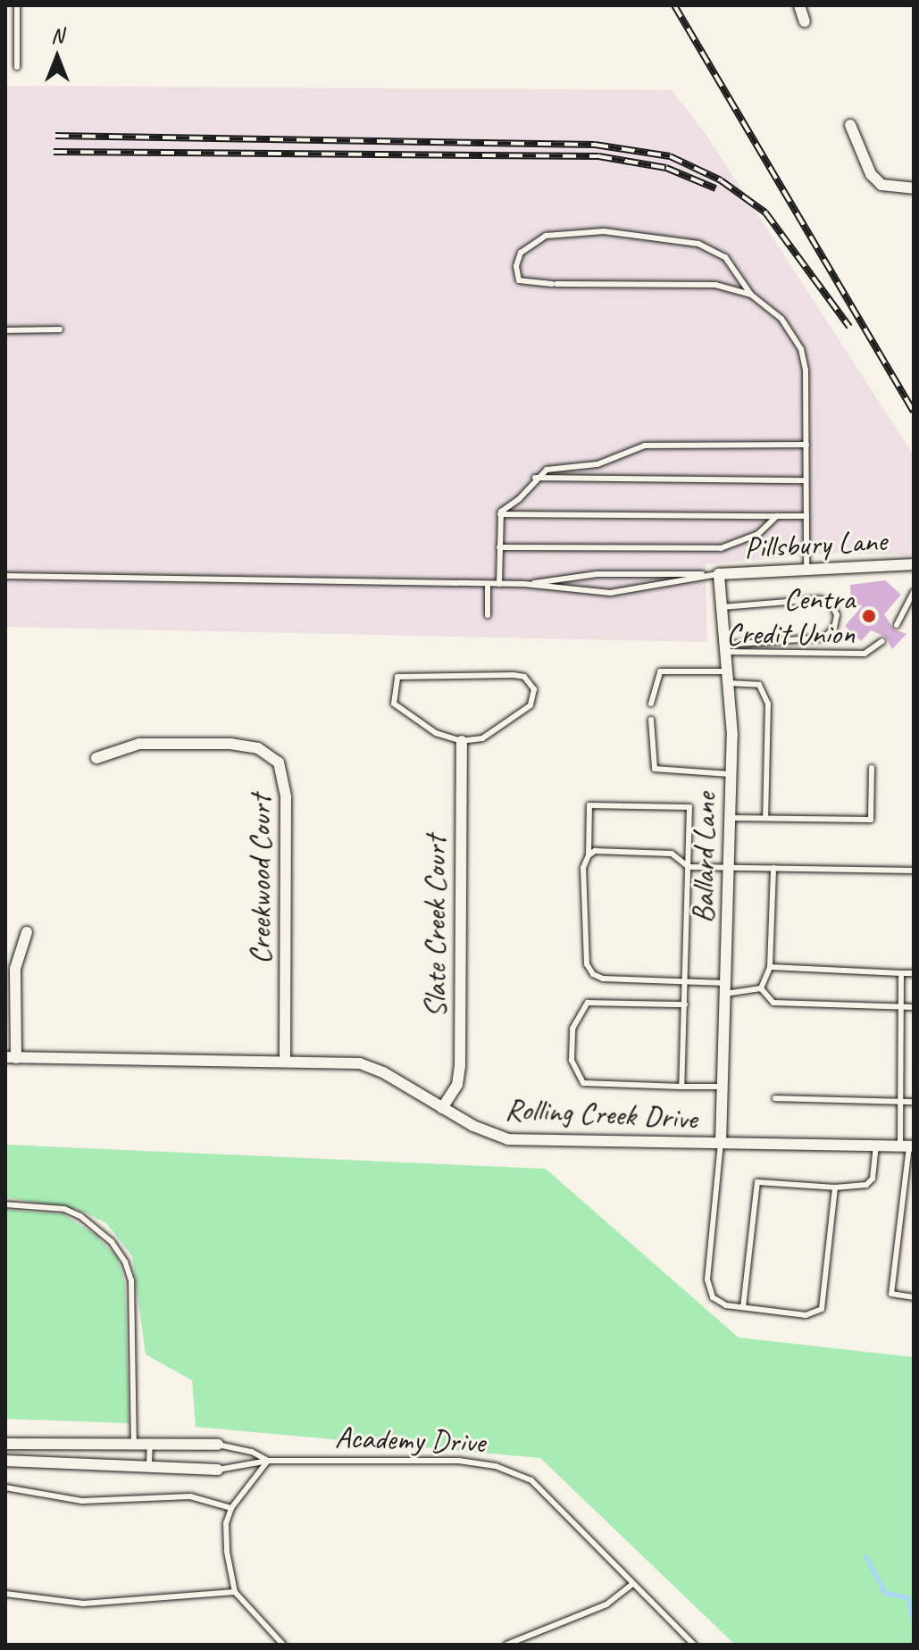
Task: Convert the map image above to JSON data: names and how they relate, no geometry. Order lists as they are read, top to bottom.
{
  "streets": {
    "street": [
      "Pillsbury Lane",
      "Ballard Lane",
      "Creekwood Court",
      "Slate Creek Court",
      "Rolling Creek Drive",
      "Academy Drive"
    ]
  },
  "crossings": [
    ["Pillsbury Lane", "Ballard Lane"],
    ["Ballard Lane", "Rolling Creek Drive"],
    ["Creekwood Court", "Rolling Creek Drive"],
    ["Slate Creek Court", "Rolling Creek Drive"]
  ],
  "places": ["Centra Credit Union"],
  "north": "top"
}
